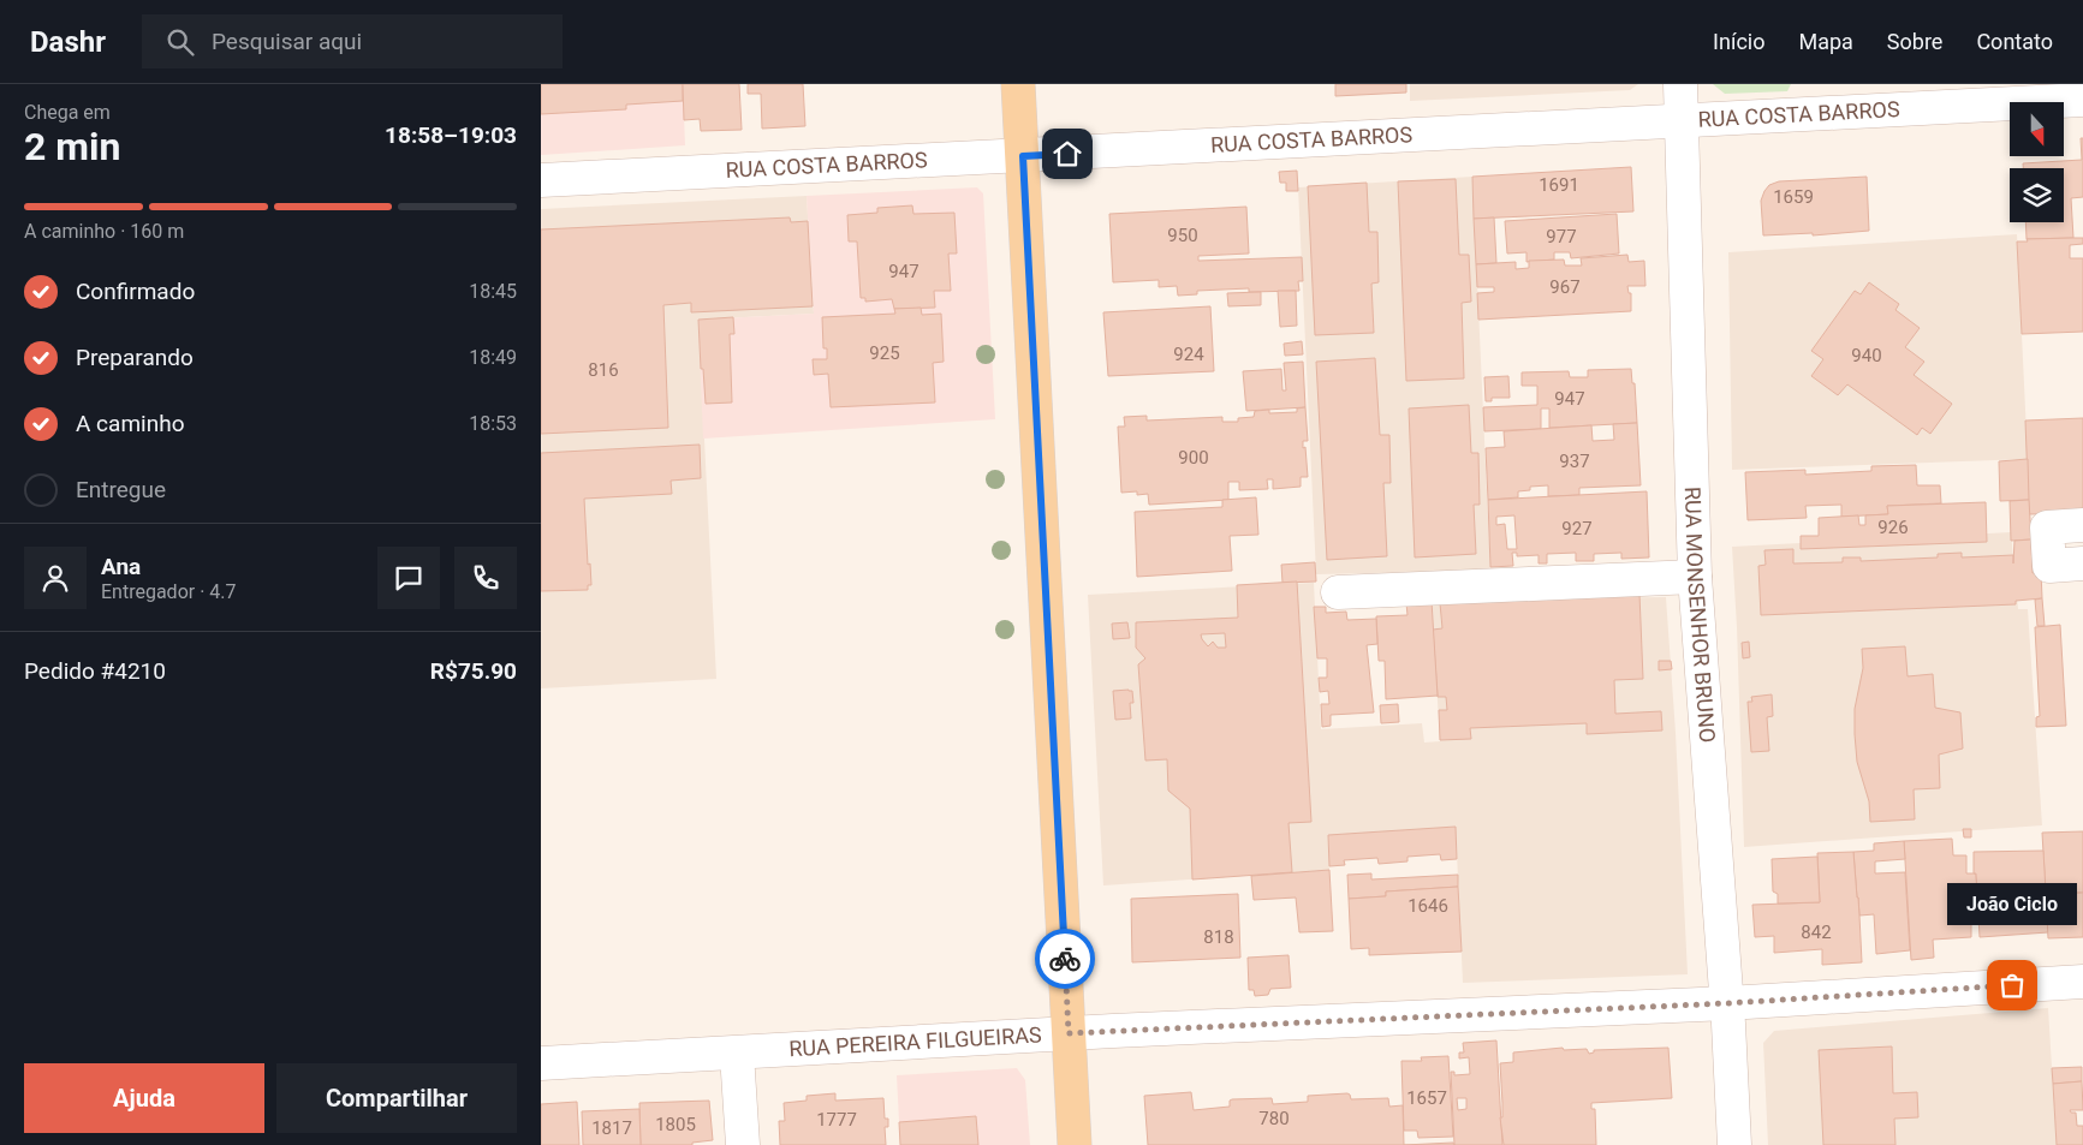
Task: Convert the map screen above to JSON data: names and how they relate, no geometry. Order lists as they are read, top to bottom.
{
  "streets": {
    "street": ["RUA COSTA BARROS", "RUA MONSENHOR BRUNO", "RUA PEREIRA FILGUEIRAS"]
  },
  "crossings": [
    ["RUA COSTA BARROS", "RUA MONSENHOR BRUNO"],
    ["RUA MONSENHOR BRUNO", "RUA PEREIRA FILGUEIRAS"]
  ],
  "places": ["João Ciclo"],
  "house_numbers": [
    "1691",
    "1659",
    "950",
    "977",
    "947",
    "967",
    "925",
    "924",
    "940",
    "816",
    "947",
    "900",
    "937",
    "926",
    "927",
    "1646",
    "842",
    "818",
    "1657",
    "780",
    "1777",
    "1805",
    "1817"
  ],
  "north": "bottom",
  "page": {
    "header": "Dashr",
    "search": "Pesquisar aqui",
    "nav": [
      "Início",
      "Mapa",
      "Sobre",
      "Contato"
    ],
    "heading": ["2 min", "Chega em", "18:58–19:03"],
    "panel": [
      "Ana",
      "Entregador · 4.7",
      "Pedido #4210",
      "R$75.90"
    ],
    "bar": "A caminho · 160 m",
    "list": [
      ["Confirmado", "18:45"],
      ["Preparando", "18:49"],
      ["A caminho", "18:53"],
      "Entregue"
    ],
    "bubble": "João Ciclo",
    "buttons": ["Ajuda", "Compartilhar"]
  }
}
